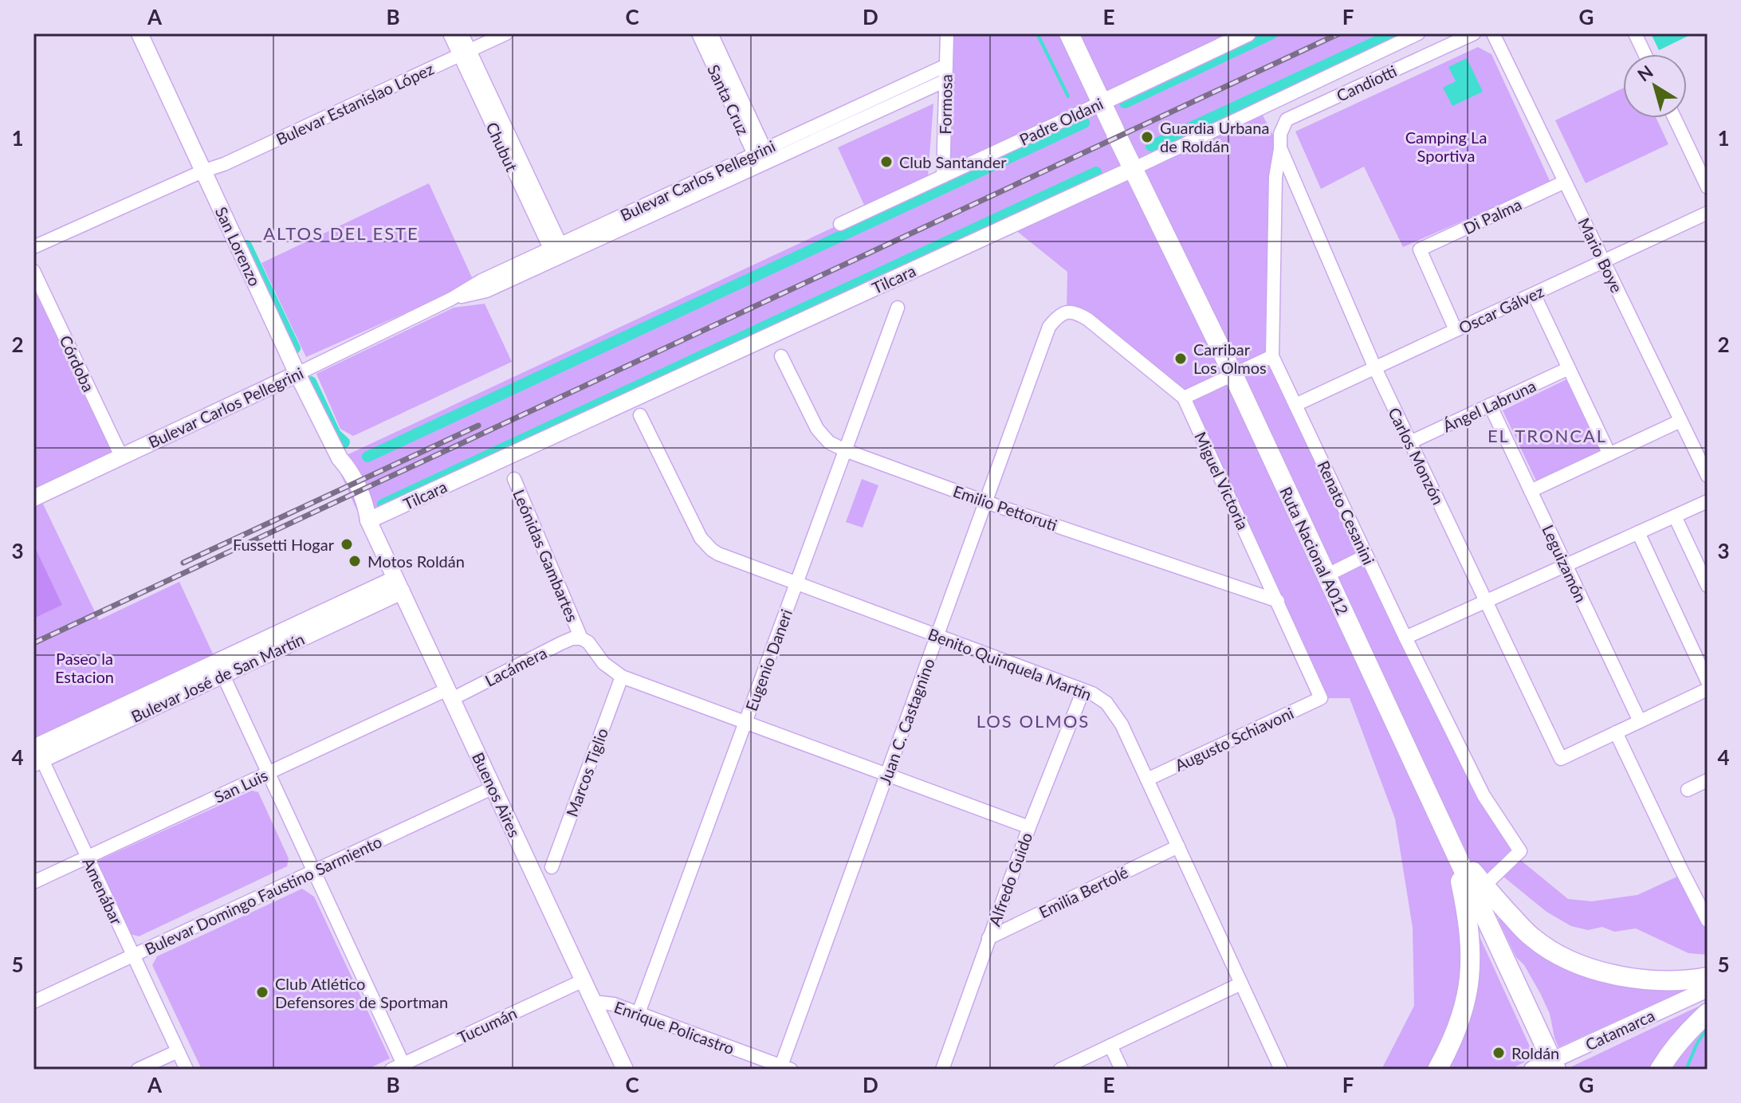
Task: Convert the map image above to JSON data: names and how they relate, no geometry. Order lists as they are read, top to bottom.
{
  "streets": {
    "highway": ["Ruta Nacional A012"],
    "main road": [
      "Padre Oldani",
      "Bulevar Carlos Pellegrini",
      "San Lorenzo",
      "Tilcara",
      "Bulevar José de San Martín",
      "Buenos Aires",
      "Catamarca"
    ],
    "street": [
      "Candiotti",
      "Santa Cruz",
      "Bulevar Estanislao López",
      "Formosa",
      "Chubut",
      "Di Palma",
      "Mario Boye",
      "Oscar Gálvez",
      "Córdoba",
      "Ángel Labruna",
      "Carlos Monzón",
      "Miguel Victoria",
      "Emilio Pettoruti",
      "Renato Cesanini",
      "Leónidas Gambartes",
      "Leguizamón",
      "Eugenio Daneri",
      "Benito Quinquela Martín",
      "Lacámera",
      "Juan C. Castagnino",
      "Augusto Schiavoni",
      "Marcos Tiglio",
      "San Luis",
      "Alfredo Guido",
      "Amenábar",
      "Emilia Bertolé",
      "Bulevar Domingo Faustino Sarmiento",
      "Tucumán",
      "Enrique Policastro"
    ]
  },
  "crossings": [
    ["Candiotti", "Carlos Monzón"],
    ["Candiotti", "Renato Cesanini"],
    ["Santa Cruz", "Bulevar Carlos Pellegrini"],
    ["Bulevar Estanislao López", "Chubut"],
    ["Bulevar Estanislao López", "San Lorenzo"],
    ["Formosa", "Padre Oldani"],
    ["Formosa", "Bulevar Carlos Pellegrini"],
    ["Padre Oldani", "Ruta Nacional A012"],
    ["Chubut", "Bulevar Carlos Pellegrini"],
    ["Bulevar Carlos Pellegrini", "San Lorenzo"],
    ["Bulevar Carlos Pellegrini", "Córdoba"],
    ["Di Palma", "Mario Boye"],
    ["Di Palma", "Oscar Gálvez"],
    ["San Lorenzo", "Buenos Aires"],
    ["Mario Boye", "Oscar Gálvez"],
    ["Tilcara", "Ruta Nacional A012"],
    ["Tilcara", "Buenos Aires"],
    ["Oscar Gálvez", "Carlos Monzón"],
    ["Oscar Gálvez", "Renato Cesanini"],
    ["Ángel Labruna", "Carlos Monzón"],
    ["Ángel Labruna", "Leguizamón"],
    ["Carlos Monzón", "Renato Cesanini"],
    ["Miguel Victoria", "Emilio Pettoruti"],
    ["Miguel Victoria", "Juan C. Castagnino"],
    ["Miguel Victoria", "Augusto Schiavoni"],
    ["Emilio Pettoruti", "Eugenio Daneri"],
    ["Emilio Pettoruti", "Juan C. Castagnino"],
    ["Leónidas Gambartes", "Eugenio Daneri"],
    ["Leónidas Gambartes", "Lacámera"],
    ["Leónidas Gambartes", "Juan C. Castagnino"],
    ["Leónidas Gambartes", "Marcos Tiglio"],
    ["Leónidas Gambartes", "Alfredo Guido"],
    ["Eugenio Daneri", "Benito Quinquela Martín"],
    ["Eugenio Daneri", "Enrique Policastro"],
    ["Benito Quinquela Martín", "Juan C. Castagnino"],
    ["Benito Quinquela Martín", "Augusto Schiavoni"],
    ["Benito Quinquela Martín", "Alfredo Guido"],
    ["Benito Quinquela Martín", "Emilia Bertolé"],
    ["Lacámera", "San Luis"],
    ["Lacámera", "Buenos Aires"],
    ["Bulevar José de San Martín", "Buenos Aires"],
    ["Bulevar José de San Martín", "Amenábar"],
    ["Juan C. Castagnino", "Enrique Policastro"],
    ["San Luis", "Buenos Aires"],
    ["San Luis", "Amenábar"],
    ["Buenos Aires", "Bulevar Domingo Faustino Sarmiento"],
    ["Buenos Aires", "Tucumán"],
    ["Buenos Aires", "Enrique Policastro"],
    ["Alfredo Guido", "Emilia Bertolé"],
    ["Amenábar", "Bulevar Domingo Faustino Sarmiento"]
  ],
  "districts": ["ALTOS DEL ESTE", "EL TRONCAL", "LOS OLMOS"],
  "parks": ["Camping La Sportiva", "Paseo la Estacion"],
  "places": [
    "Guardia Urbana de Roldán",
    "Club Santander",
    "Carribar Los Olmos",
    "Fussetti Hogar",
    "Motos Roldán",
    "Club Atlético Defensores de Sportman",
    "Roldán"
  ],
  "north": "top left",
  "grid": {
    "columns": [
      "A",
      "B",
      "C",
      "D",
      "E",
      "F",
      "G"
    ],
    "rows": [
      "1",
      "2",
      "3",
      "4",
      "5"
    ]
  }
}
